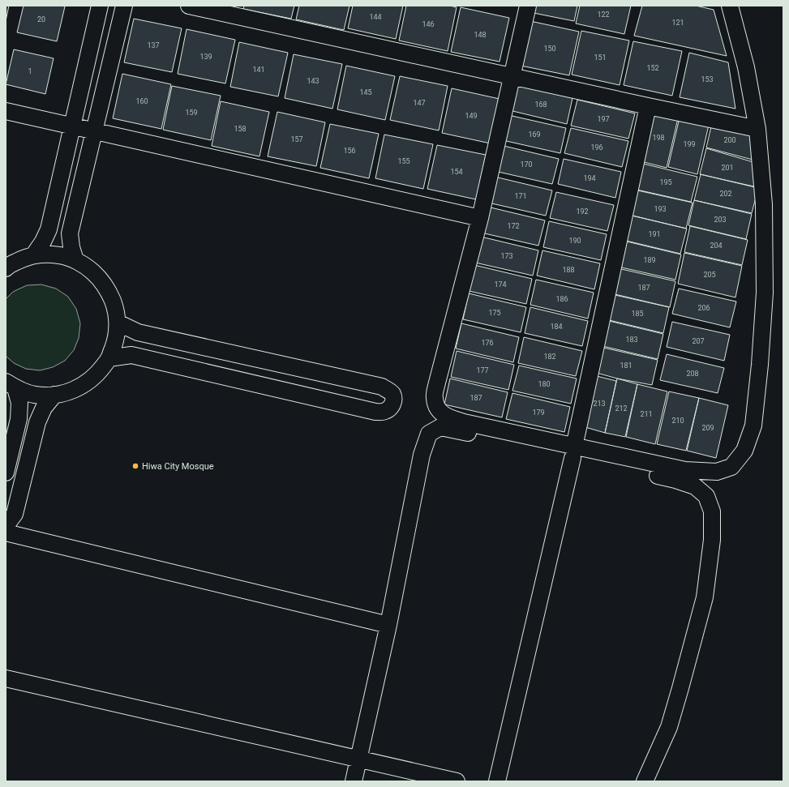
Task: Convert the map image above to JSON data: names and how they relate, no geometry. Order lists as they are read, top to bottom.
{
  "places": ["Hiwa City Mosque"],
  "house_numbers": [
    "122",
    "144",
    "20",
    "121",
    "146",
    "148",
    "137",
    "150",
    "139",
    "151",
    "152",
    "141",
    "1",
    "153",
    "143",
    "145",
    "160",
    "147",
    "168",
    "159",
    "149",
    "197",
    "158",
    "169",
    "198",
    "157",
    "200",
    "199",
    "196",
    "156",
    "155",
    "170",
    "201",
    "154",
    "194",
    "195",
    "202",
    "171",
    "193",
    "192",
    "203",
    "172",
    "191",
    "190",
    "204",
    "173",
    "189",
    "188",
    "205",
    "174",
    "187",
    "186",
    "206",
    "175",
    "185",
    "184",
    "183",
    "207",
    "176",
    "182",
    "181",
    "177",
    "208",
    "180",
    "187",
    "213",
    "212",
    "179",
    "211",
    "210",
    "209"
  ]
}
